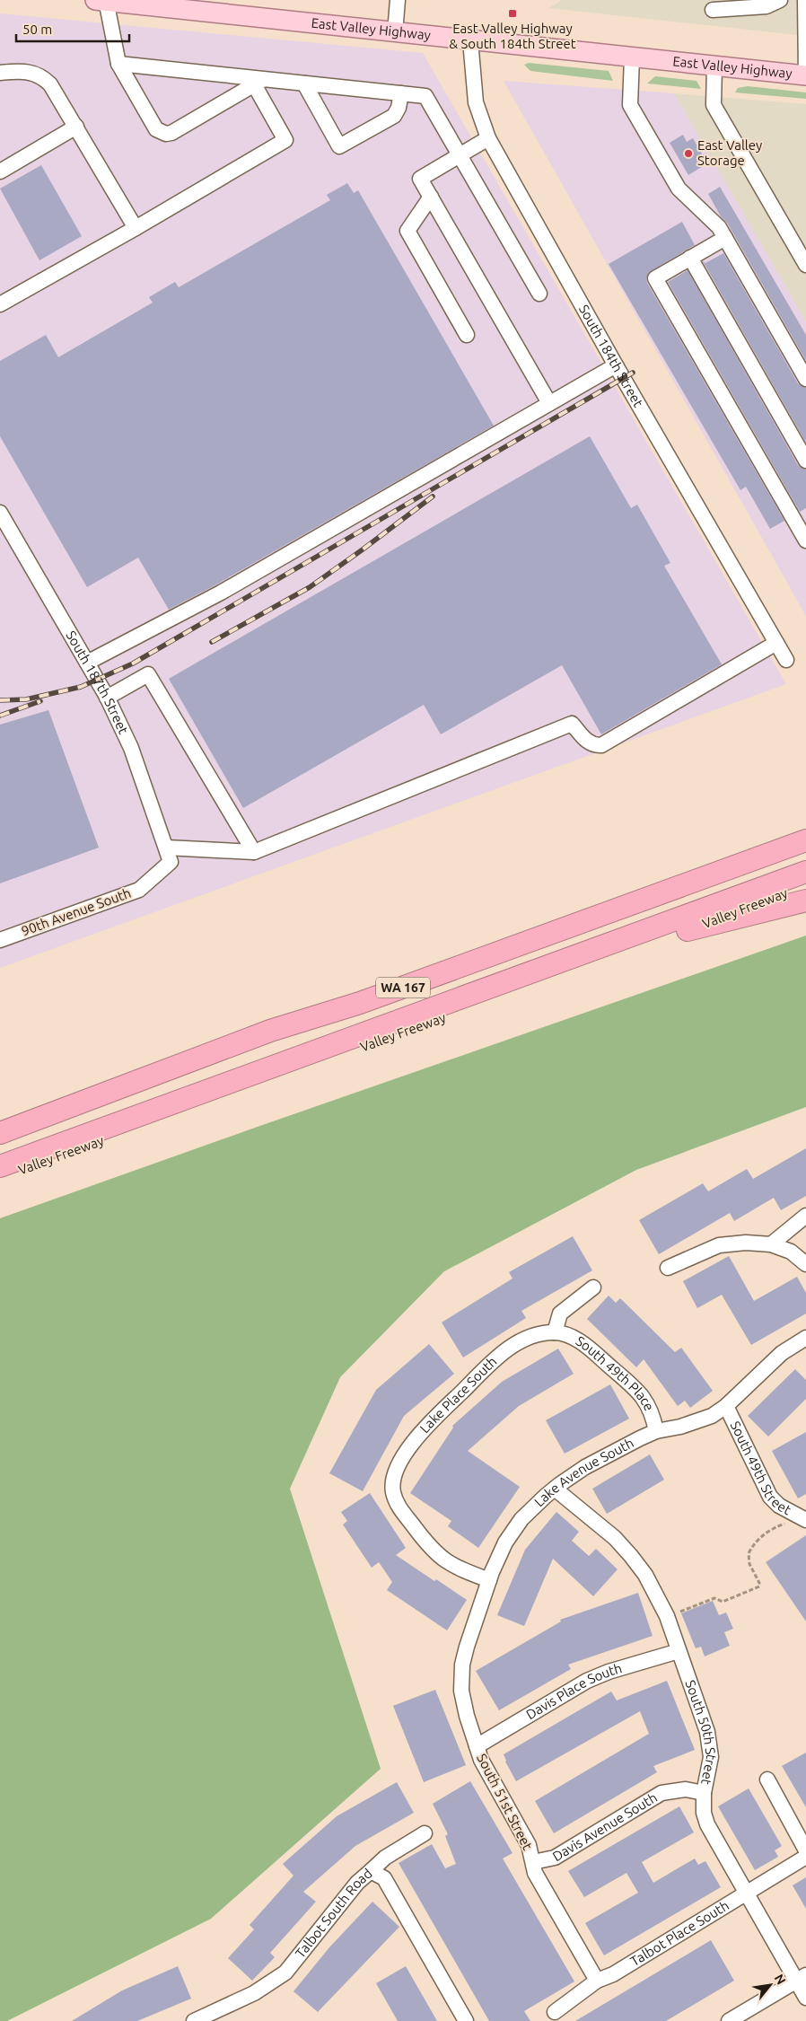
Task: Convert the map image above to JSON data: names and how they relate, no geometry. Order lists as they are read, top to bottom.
{
  "streets": {
    "highway": ["Valley Freeway", "WA 167"],
    "main road": ["East Valley Highway"],
    "street": [
      "South 184th Street",
      "South 187th Street",
      "90th Avenue South",
      "South 49th Place",
      "Lake Place South",
      "South 49th Street",
      "Lake Avenue South",
      "Davis Place South",
      "South 50th Street",
      "South 51st Street",
      "Davis Avenue South",
      "Talbot South Road",
      "Talbot Place South"
    ]
  },
  "crossings": [
    ["East Valley Highway", "South 184th Street"],
    ["South 187th Street", "90th Avenue South"],
    ["South 49th Place", "Lake Place South"],
    ["South 49th Place", "Lake Avenue South"],
    ["Lake Place South", "Lake Avenue South"],
    ["South 49th Street", "Lake Avenue South"],
    ["Lake Avenue South", "South 50th Street"],
    ["Lake Avenue South", "South 51st Street"],
    ["Davis Place South", "South 50th Street"],
    ["Davis Place South", "South 51st Street"],
    ["South 50th Street", "Davis Avenue South"],
    ["South 50th Street", "Talbot Place South"],
    ["South 51st Street", "Davis Avenue South"],
    ["South 51st Street", "Talbot Place South"]
  ],
  "places": {
    "transit": ["East Valley Highway & South 184th Street"],
    "other": ["East Valley Storage"]
  },
  "scale_bar": "50 m",
  "north": "top right"
}
